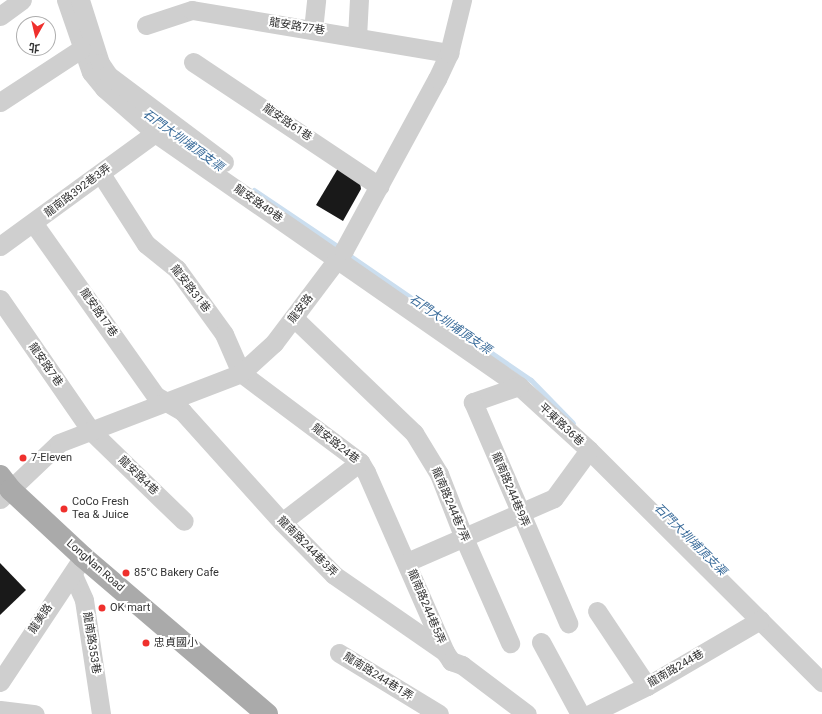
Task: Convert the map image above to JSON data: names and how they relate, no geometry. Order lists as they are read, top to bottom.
{
  "streets": {
    "main road": ["LongNan Road"],
    "street": [
      "龍安路77巷",
      "龍安路61巷",
      "龍南路392巷3弄",
      "龍安路49巷",
      "龍安路31巷",
      "龍安路",
      "龍安路17巷",
      "龍安路7巷",
      "平東路36巷",
      "龍安路24巷",
      "龍安路4巷",
      "龍南路244巷9弄",
      "龍南路244巷7弄",
      "龍南路244巷3弄",
      "龍南路244巷5弄",
      "龍美路",
      "龍南路353巷",
      "龍南路244巷",
      "龍南路244巷1弄"
    ]
  },
  "crossings": [
    ["龍安路77巷", "龍安路"],
    ["龍安路61巷", "龍安路"],
    ["龍南路392巷3弄", "龍安路49巷"],
    ["龍南路392巷3弄", "龍安路31巷"],
    ["龍南路392巷3弄", "龍安路17巷"],
    ["龍安路49巷", "龍安路"],
    ["龍安路49巷", "平東路36巷"],
    ["龍安路31巷", "龍安路"],
    ["龍安路31巷", "龍安路24巷"],
    ["龍安路", "龍安路17巷"],
    ["龍安路", "龍安路7巷"],
    ["龍安路", "平東路36巷"],
    ["龍安路", "龍安路24巷"],
    ["龍安路", "龍安路4巷"],
    ["龍安路", "龍南路244巷7弄"],
    ["龍安路", "龍南路244巷3弄"],
    ["龍安路", "LongNan Road"],
    ["龍安路17巷", "龍南路244巷3弄"],
    ["龍安路7巷", "龍安路4巷"],
    ["平東路36巷", "龍南路244巷9弄"],
    ["平東路36巷", "龍南路244巷"],
    ["龍安路24巷", "龍南路244巷5弄"],
    ["龍南路244巷3弄", "龍南路244巷5弄"],
    ["LongNan Road", "龍美路"],
    ["LongNan Road", "龍南路353巷"],
    ["龍美路", "龍南路353巷"]
  ],
  "water": ["石門大圳埔頂支渠"],
  "places": [
    "7-Eleven",
    "CoCo Fresh Tea & Juice",
    "85°C Bakery Cafe",
    "OK mart",
    "忠貞國小"
  ],
  "north": "bottom"
}
